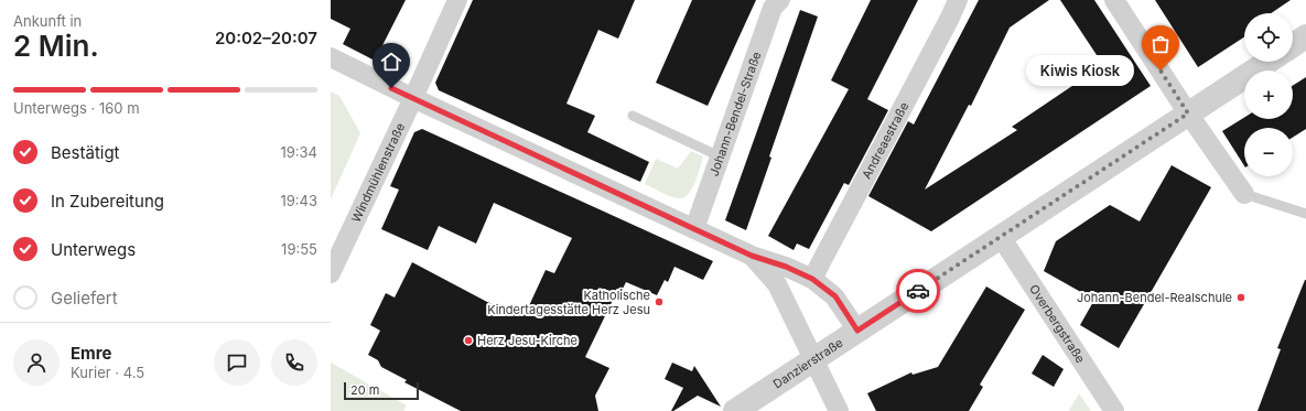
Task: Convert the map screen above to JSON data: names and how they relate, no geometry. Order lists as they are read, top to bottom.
{
  "streets": {
    "street": [
      "Johann-Bendel-Straße",
      "Andreaestraße",
      "Windmühlenstraße",
      "Overbergstraße",
      "Danzierstraße"
    ]
  },
  "crossings": [
    ["Overbergstraße", "Danzierstraße"]
  ],
  "places": [
    "Kiwis Kiosk",
    "Johann-Bendel-Realschule",
    "Katholische Kindertagesstätte Herz Jesu",
    "Herz Jesu-Kirche"
  ],
  "scale_bar": "20 m",
  "page": {
    "heading": ["2 Min.", "Ankunft in", "20:02–20:07"],
    "panel": ["Emre", "Kurier · 4.5"],
    "map_buttons": ["+", "−"],
    "bubble": "Kiwis Kiosk",
    "bar": "Unterwegs · 160 m",
    "list": [
      ["Bestätigt", "19:34"],
      ["In Zubereitung", "19:43"],
      ["Unterwegs", "19:55"],
      "Geliefert"
    ],
    "scale": "20 m"
  }
}
